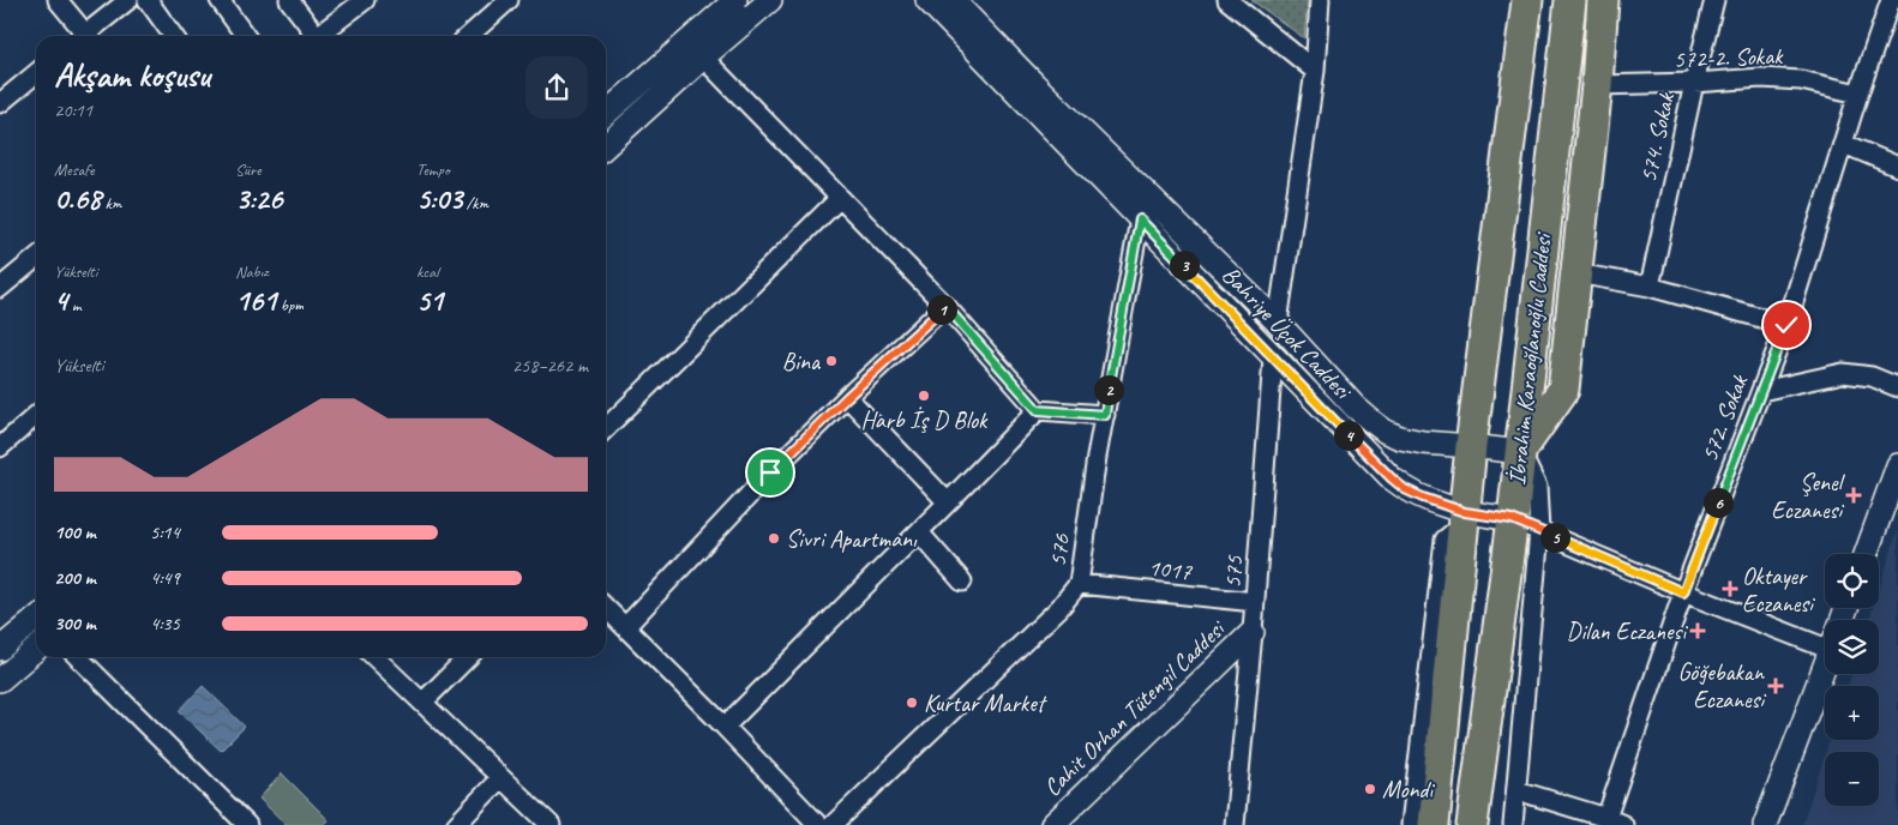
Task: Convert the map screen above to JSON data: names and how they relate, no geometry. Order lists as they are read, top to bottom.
{
  "streets": {
    "highway": ["İbrahim Karaoğlanoğlu Caddesi"],
    "street": [
      "572-2. Sokak",
      "574. Sokak",
      "Bahriye Üçok Caddesi",
      "572. Sokak",
      "576",
      "1017",
      "575",
      "Cahit Orhan Tütengil Caddesi"
    ]
  },
  "crossings": [
    ["572-2. Sokak", "574. Sokak"],
    ["572-2. Sokak", "572. Sokak"],
    ["Bahriye Üçok Caddesi", "İbrahim Karaoğlanoğlu Caddesi"],
    ["Bahriye Üçok Caddesi", "576"],
    ["Bahriye Üçok Caddesi", "575"],
    ["576", "1017"],
    ["1017", "575"],
    ["575", "Cahit Orhan Tütengil Caddesi"]
  ],
  "places": {
    "other": [
      "Bina",
      "Harb İş D Blok",
      "Sivri Apartmanı",
      "Kurtar Market",
      "Mondi"
    ],
    "health": [
      "Şenel Eczanesi",
      "Oktayer Eczanesi",
      "Dilan Eczanesi",
      "Göğebakan Eczanesi"
    ]
  },
  "page": {
    "heading": ["Akşam koşusu", "20:11"],
    "stats": [
      ["Mesafe", "0.68 km"],
      ["Süre", "3:26"],
      ["Tempo", "5:03 /km"],
      ["Yükselti", "4 m"],
      ["Nabız", "161 bpm"],
      ["kcal", "51"]
    ],
    "pins": [
      "3",
      "1",
      "2",
      "4",
      "6",
      "5"
    ],
    "chart": ["Yükselti", "258–262 m"],
    "list": [
      {
        "name": "100 m",
        "note": "5:14"
      },
      {
        "name": "200 m",
        "note": "4:49"
      },
      {
        "name": "300 m",
        "note": "4:35"
      }
    ],
    "map_buttons": ["+", "−"]
  }
}
